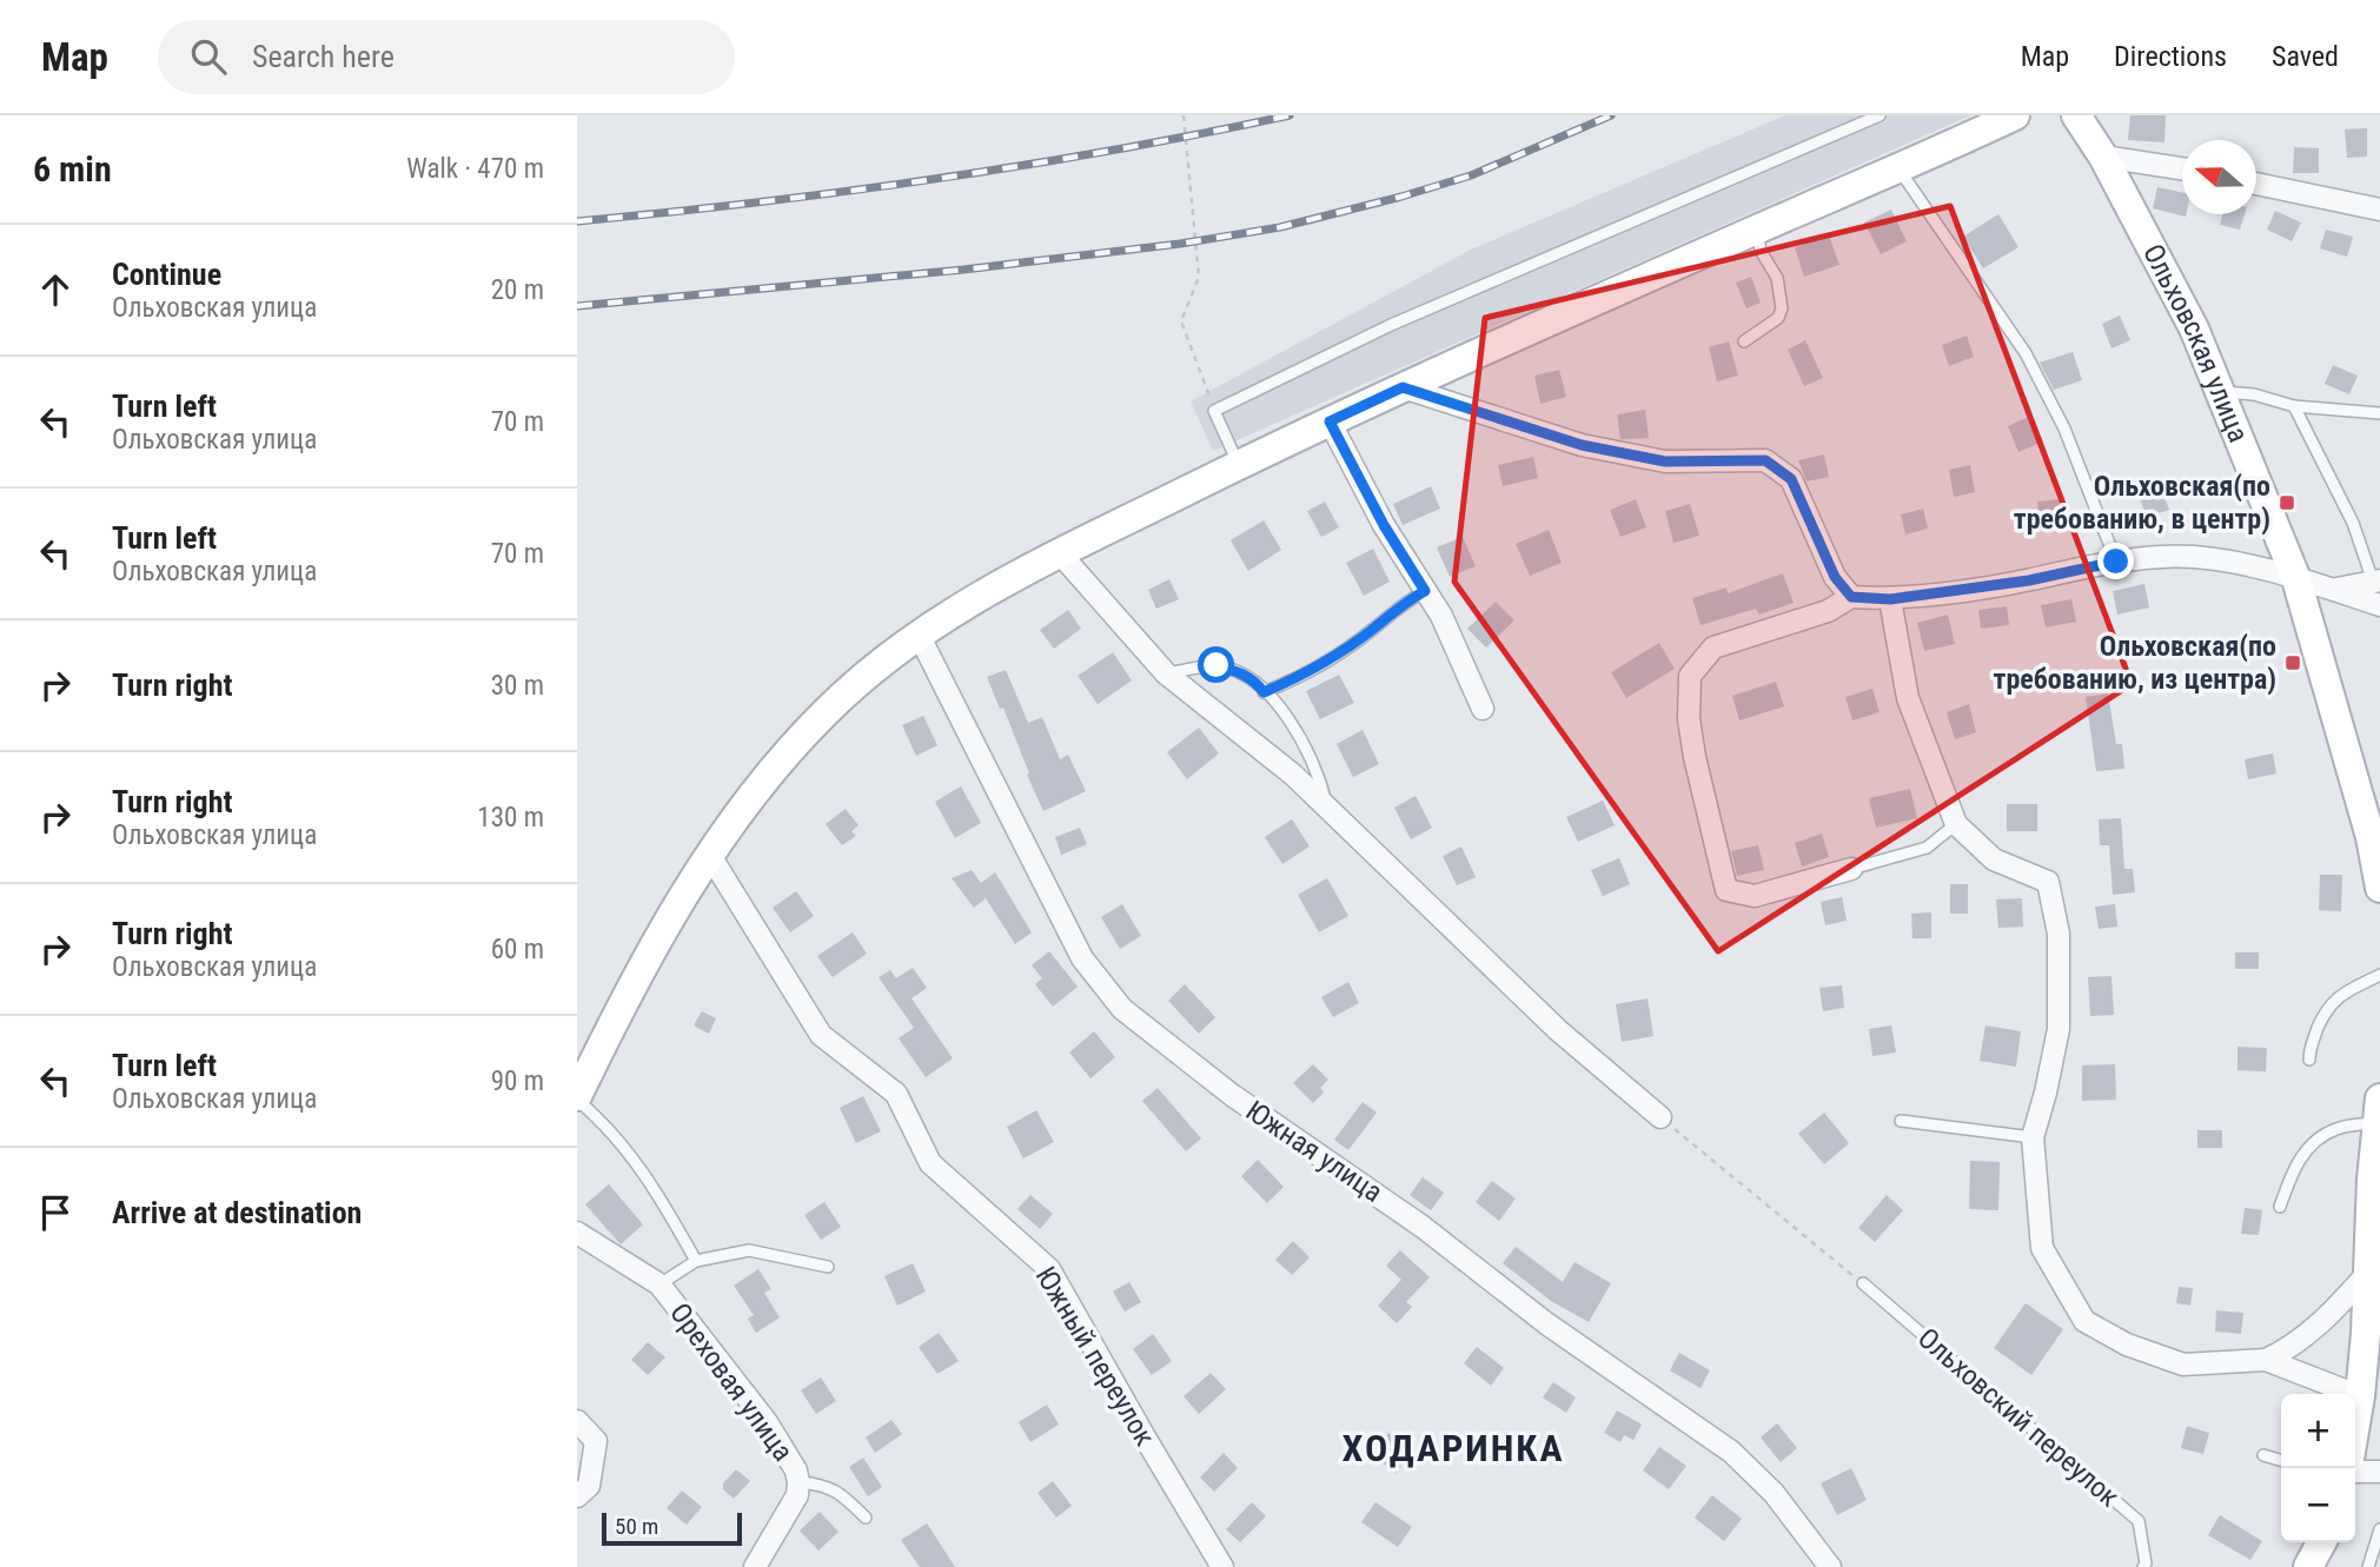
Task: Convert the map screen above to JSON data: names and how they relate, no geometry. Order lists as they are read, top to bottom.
{
  "streets": {
    "street": [
      "Ольховская улица",
      "Южная улица",
      "Южный переулок",
      "Ореховая улица"
    ],
    "lane": ["Ольховский переулок"]
  },
  "districts": ["ХОДАРИНКА"],
  "places": {
    "transit": ["Ольховская(по требованию, в центр)", "Ольховская(по требованию, из центра)"]
  },
  "scale_bar": "50 m",
  "north": "left",
  "page": {
    "header": "Map",
    "search": "Search here",
    "nav": ["Map", "Directions", "Saved"],
    "heading": ["6 min", "Walk · 470 m"],
    "list": [
      ["Continue", "Ольховская улица", "20 m"],
      ["Turn left", "Ольховская улица", "70 m"],
      ["Turn left", "Ольховская улица", "70 m"],
      ["Turn right", "30 m"],
      ["Turn right", "Ольховская улица", "130 m"],
      ["Turn right", "Ольховская улица", "60 m"],
      ["Turn left", "Ольховская улица", "90 m"],
      "Arrive at destination"
    ],
    "map_buttons": ["+", "−"],
    "scale": "50 m"
  }
}
